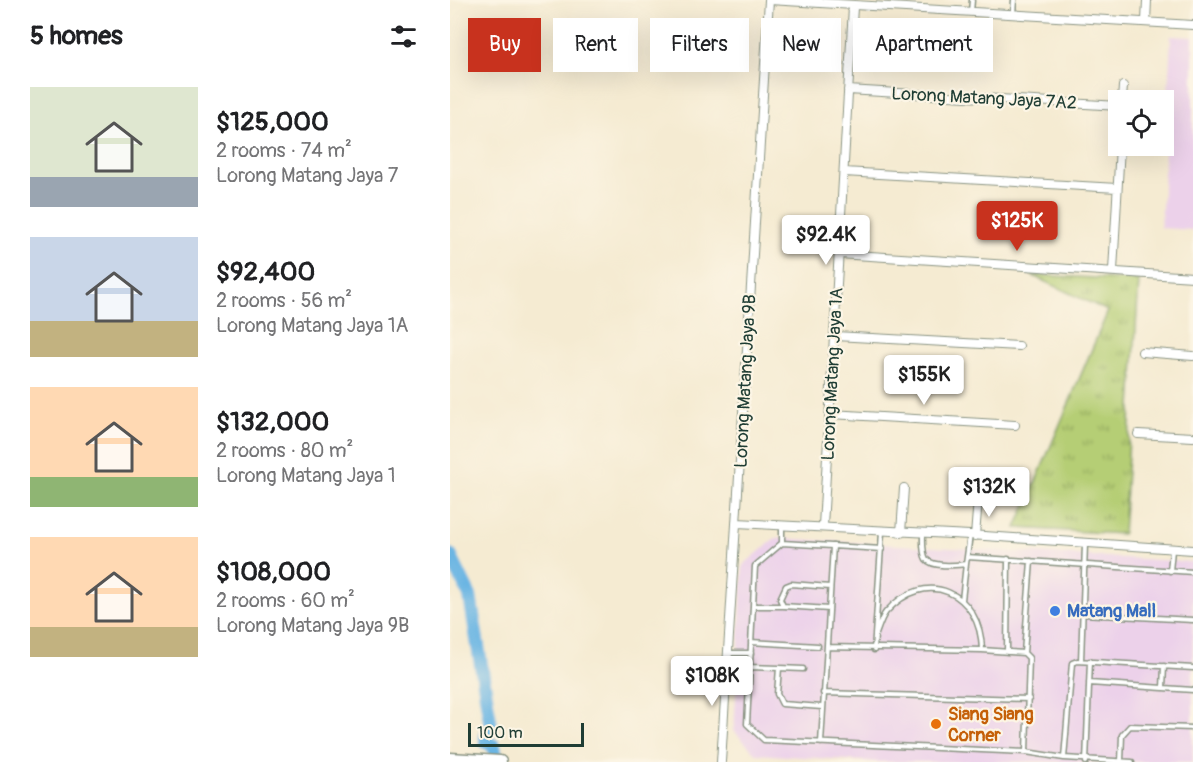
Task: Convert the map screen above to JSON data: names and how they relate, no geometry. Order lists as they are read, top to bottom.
{
  "streets": {
    "street": ["Lorong Matang Jaya 7A2", "Lorong Matang Jaya 1A", "Lorong Matang Jaya 9B"]
  },
  "crossings": [
    ["Lorong Matang Jaya 7A2", "Lorong Matang Jaya 1A"]
  ],
  "places": ["Matang Mall", "Siang Siang Corner"],
  "scale_bar": "100 m",
  "page": {
    "heading": "5 homes",
    "chip": [
      "Buy",
      "Rent",
      "Filters",
      "New",
      "Apartment"
    ],
    "list": [
      {
        "name": "$125,000",
        "note": "2 rooms · 74 m² · Lorong Matang Jaya 7"
      },
      {
        "name": "$92,400",
        "note": "2 rooms · 56 m² · Lorong Matang Jaya 1A"
      },
      {
        "name": "$132,000",
        "note": "2 rooms · 80 m² · Lorong Matang Jaya 1"
      },
      {
        "name": "$108,000",
        "note": "2 rooms · 60 m² · Lorong Matang Jaya 9B"
      }
    ],
    "price": [
      "$125K",
      "$92.4K",
      "$155K",
      "$132K",
      "$108K"
    ],
    "scale": "100 m"
  }
}
